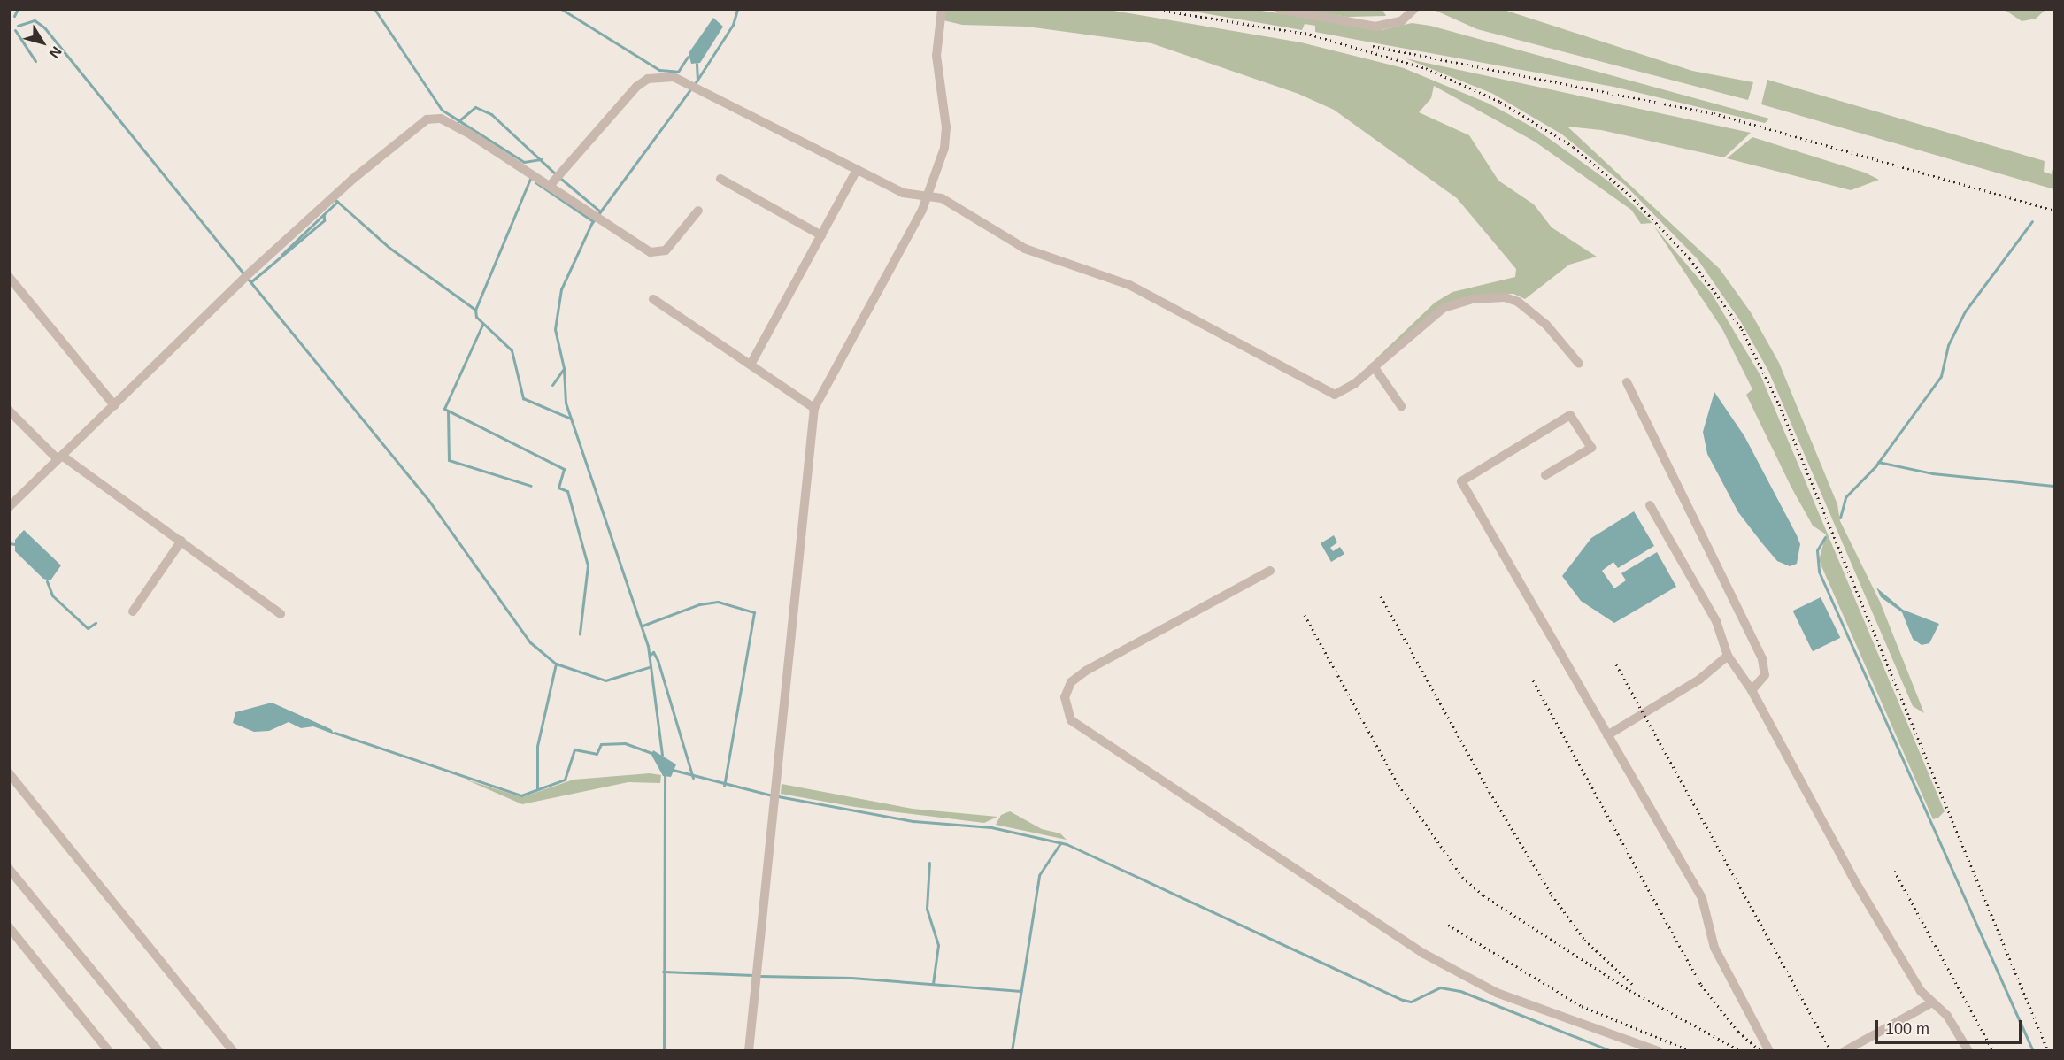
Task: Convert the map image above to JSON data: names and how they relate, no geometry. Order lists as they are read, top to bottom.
{
  "scale_bar": "100 m",
  "north": "bottom right"
}
